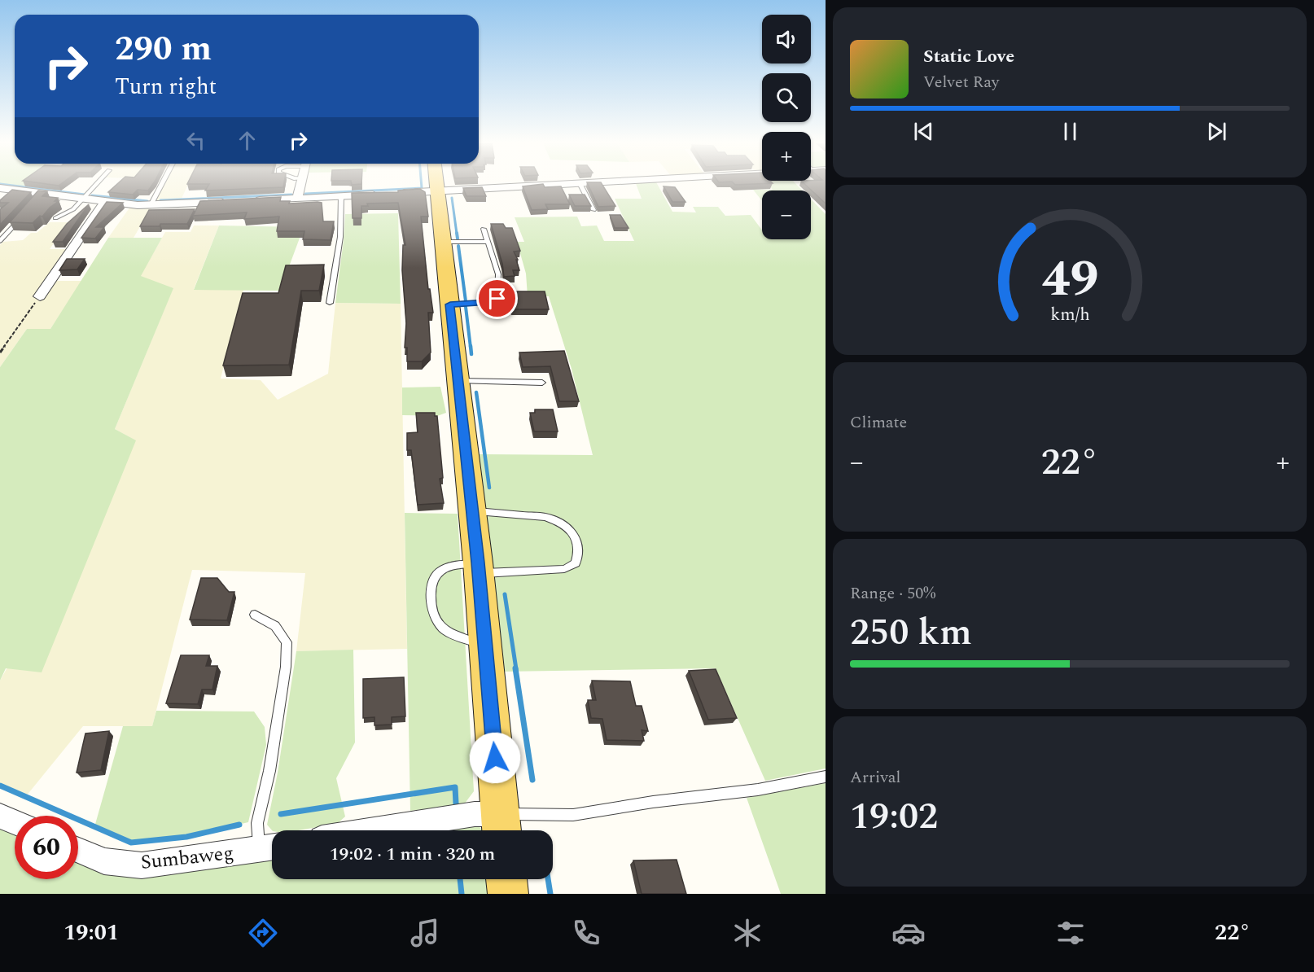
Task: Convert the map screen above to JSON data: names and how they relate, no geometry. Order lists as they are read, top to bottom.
{
  "streets": {
    "street": ["Sumbaweg"]
  },
  "page": {
    "map_buttons": ["+", "−"],
    "turn": ["290 m", "Turn right"],
    "song": ["Static Love", "Velvet Ray"],
    "tile": [
      "Climate",
      ["Range · 50%", "250 km"],
      ["Arrival", "19:02"]
    ],
    "heat": ["−", "22°", "+"],
    "limit": "60",
    "trip": "19:02 · 1 min · 320 m",
    "tabs": ["19:01", "22°"],
    "gauge": ["49", "km/h"]
  }
}
